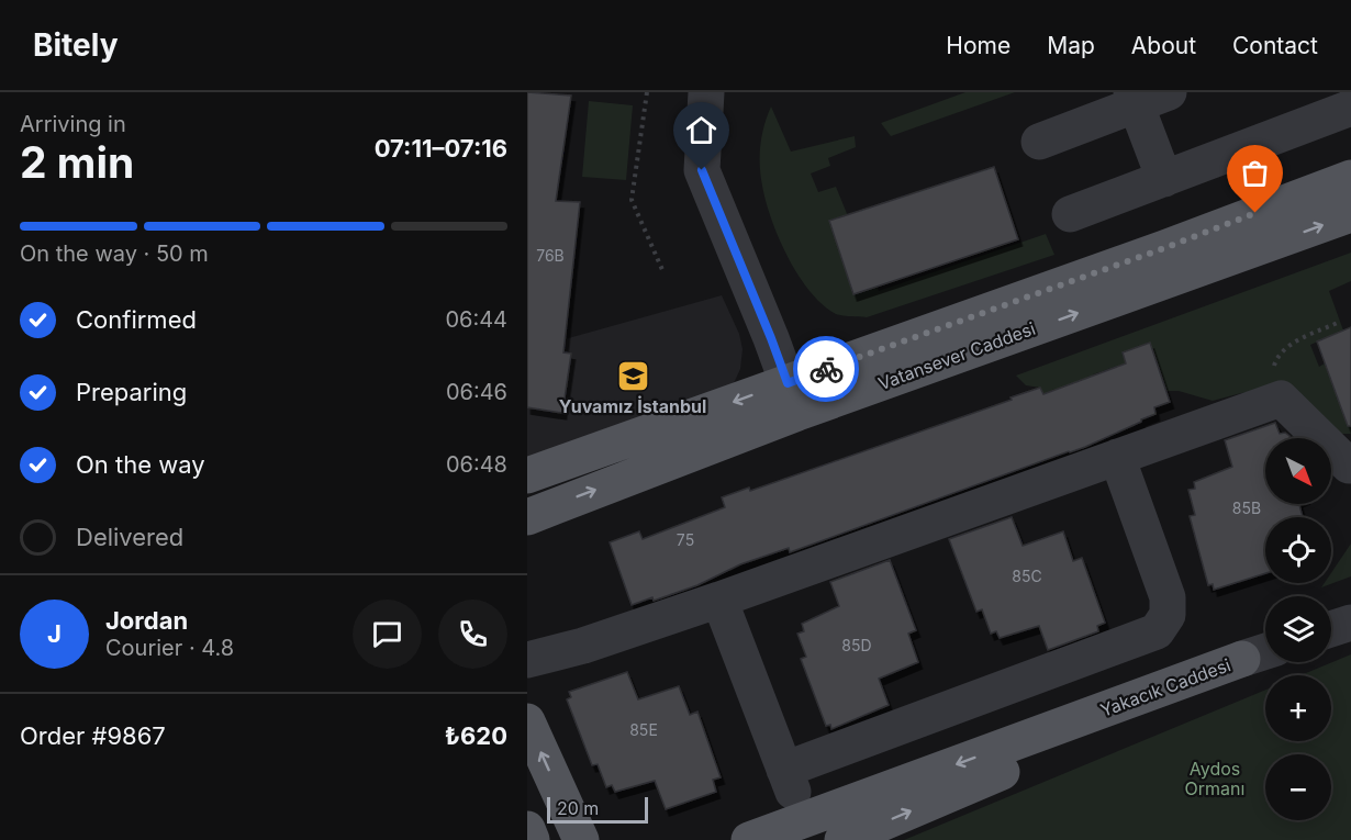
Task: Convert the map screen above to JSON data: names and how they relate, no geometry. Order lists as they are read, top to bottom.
{
  "streets": {
    "main road": ["Vatansever Caddesi", "Yakacık Caddesi"]
  },
  "parks": ["Aydos Ormanı"],
  "places": {
    "school or university": ["Yuvamız İstanbul"]
  },
  "house_numbers": [
    "76B",
    "85B",
    "75",
    "85C",
    "85D",
    "85E"
  ],
  "scale_bar": "20 m",
  "north": "bottom right",
  "page": {
    "header": "Bitely",
    "nav": [
      "Home",
      "Map",
      "About",
      "Contact"
    ],
    "heading": ["2 min", "Arriving in", "07:11–07:16"],
    "panel": [
      "Jordan",
      "Courier · 4.8",
      "Order #9867",
      "₺620"
    ],
    "bar": "On the way · 50 m",
    "list": [
      ["Confirmed", "06:44"],
      ["Preparing", "06:46"],
      ["On the way", "06:48"],
      "Delivered"
    ],
    "map_buttons": ["+", "−"],
    "round": "J",
    "scale": "20 m"
  }
}
